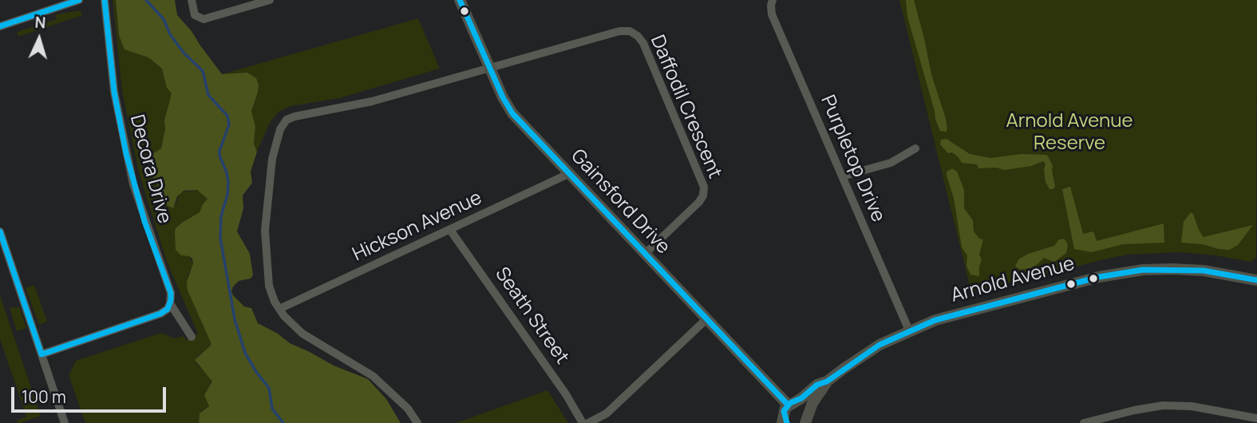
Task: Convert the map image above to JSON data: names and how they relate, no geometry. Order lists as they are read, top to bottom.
{
  "streets": {
    "street": [
      "Daffodil Crescent",
      "Purpletop Drive",
      "Decora Drive",
      "Gainsford Drive",
      "Hickson Avenue",
      "Arnold Avenue",
      "Seath Street"
    ]
  },
  "crossings": [
    ["Daffodil Crescent", "Gainsford Drive"],
    ["Daffodil Crescent", "Hickson Avenue"],
    ["Purpletop Drive", "Arnold Avenue"],
    ["Gainsford Drive", "Hickson Avenue"],
    ["Gainsford Drive", "Arnold Avenue"],
    ["Hickson Avenue", "Seath Street"]
  ],
  "parks": ["Arnold Avenue Reserve"],
  "scale_bar": "100 m",
  "north": "top"
}
